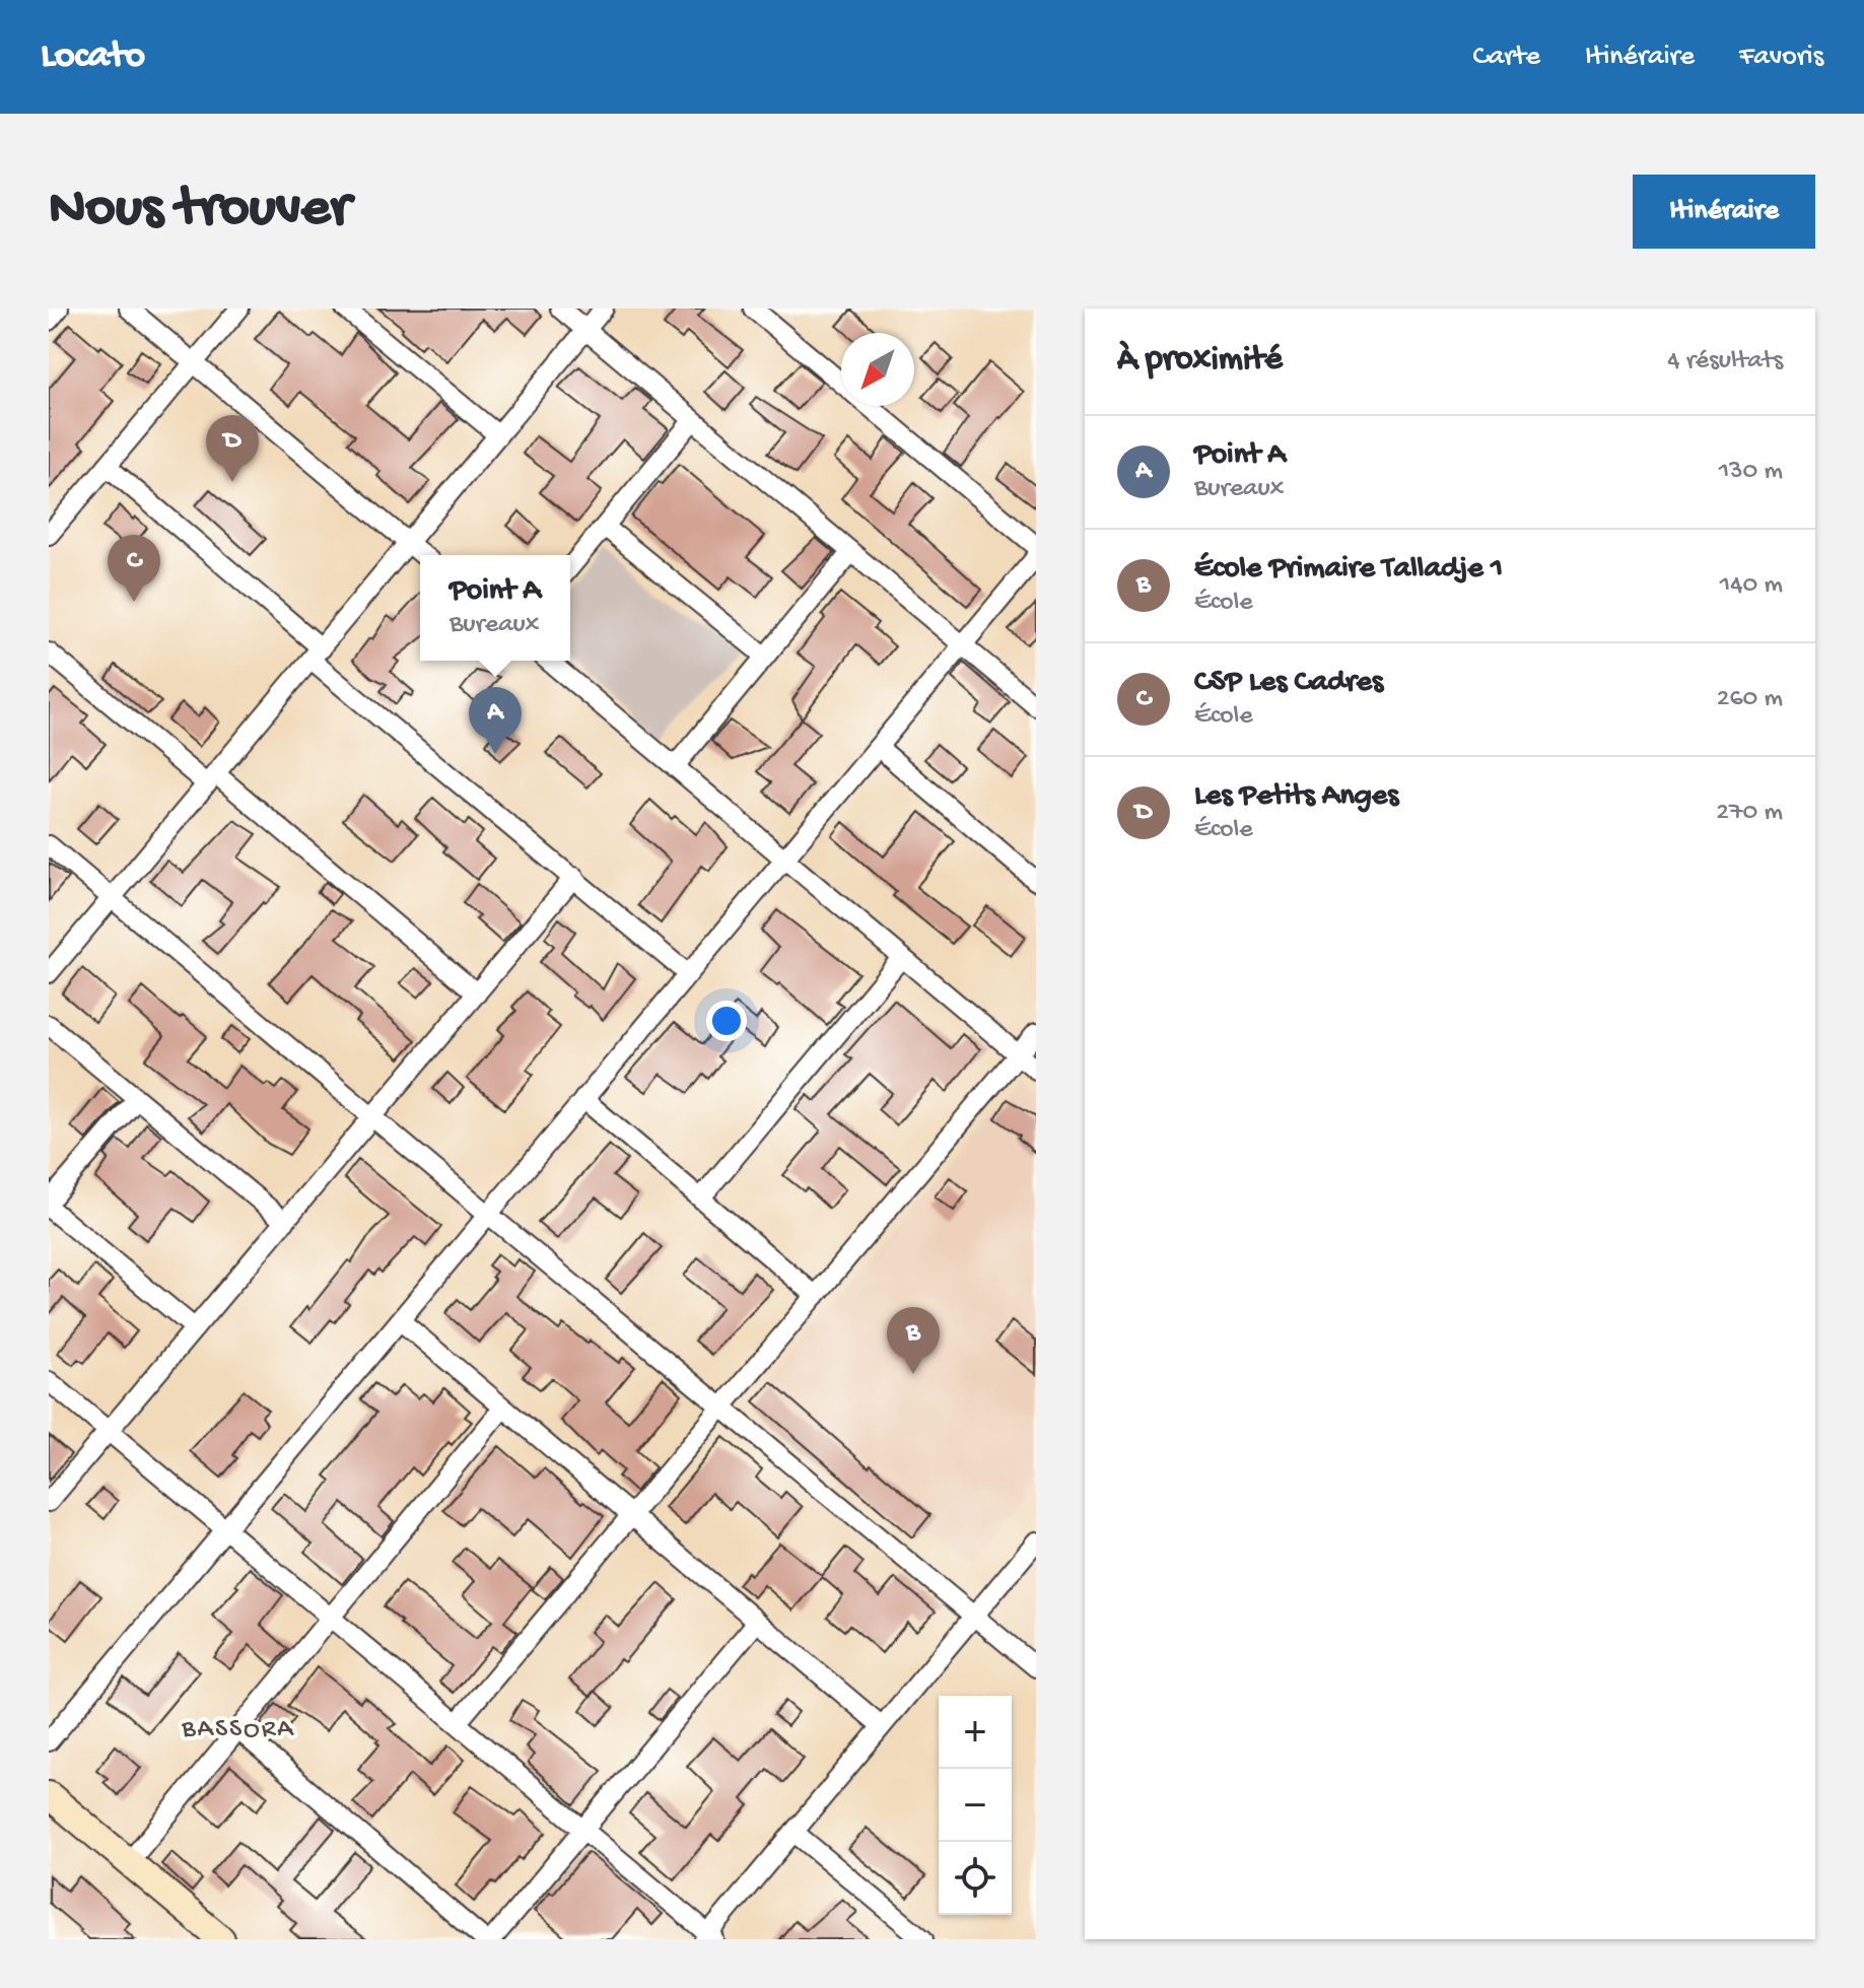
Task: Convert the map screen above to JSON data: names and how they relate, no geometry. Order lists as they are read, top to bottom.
{
  "districts": ["BASSORA"],
  "north": "bottom left",
  "page": {
    "header": "Locato",
    "nav": ["Carte", "Itinéraire", "Favoris"],
    "buttons": "Itinéraire",
    "title": "Nous trouver",
    "heading": ["À proximité", "4 résultats"],
    "list": [
      {
        "mark": "A",
        "name": "Point A",
        "note": "Bureaux",
        "value": "130 m"
      },
      {
        "mark": "B",
        "name": "École Primaire Talladje 1",
        "note": "École",
        "value": "140 m"
      },
      {
        "mark": "C",
        "name": "CSP Les Cadres",
        "note": "École",
        "value": "260 m"
      },
      {
        "mark": "D",
        "name": "Les Petits Anges",
        "note": "École",
        "value": "270 m"
      }
    ],
    "pins": [
      "D",
      "C",
      "A",
      "B"
    ],
    "popup": ["Point A", "Bureaux"],
    "map_buttons": ["+", "−"]
  }
}
